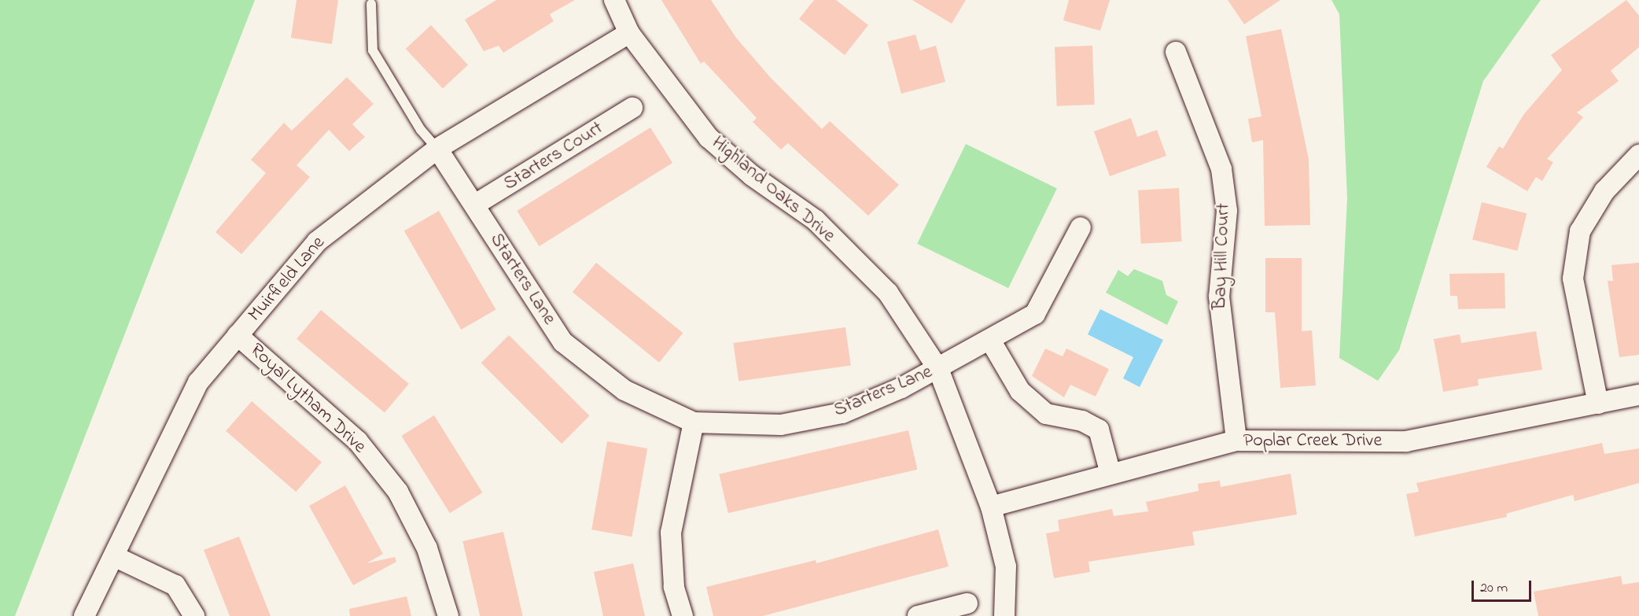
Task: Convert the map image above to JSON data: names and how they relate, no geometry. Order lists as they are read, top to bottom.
{
  "streets": {
    "street": [
      "Starters Court",
      "Highland Oaks Drive",
      "Bay Hill Court",
      "Muirfield Lane",
      "Starters Lane",
      "Royal Lytham Drive",
      "Poplar Creek Drive"
    ]
  },
  "crossings": [
    ["Starters Court", "Starters Lane"],
    ["Highland Oaks Drive", "Muirfield Lane"],
    ["Highland Oaks Drive", "Starters Lane"],
    ["Highland Oaks Drive", "Poplar Creek Drive"],
    ["Bay Hill Court", "Poplar Creek Drive"],
    ["Muirfield Lane", "Starters Lane"],
    ["Muirfield Lane", "Royal Lytham Drive"]
  ],
  "scale_bar": "20 m"
}
